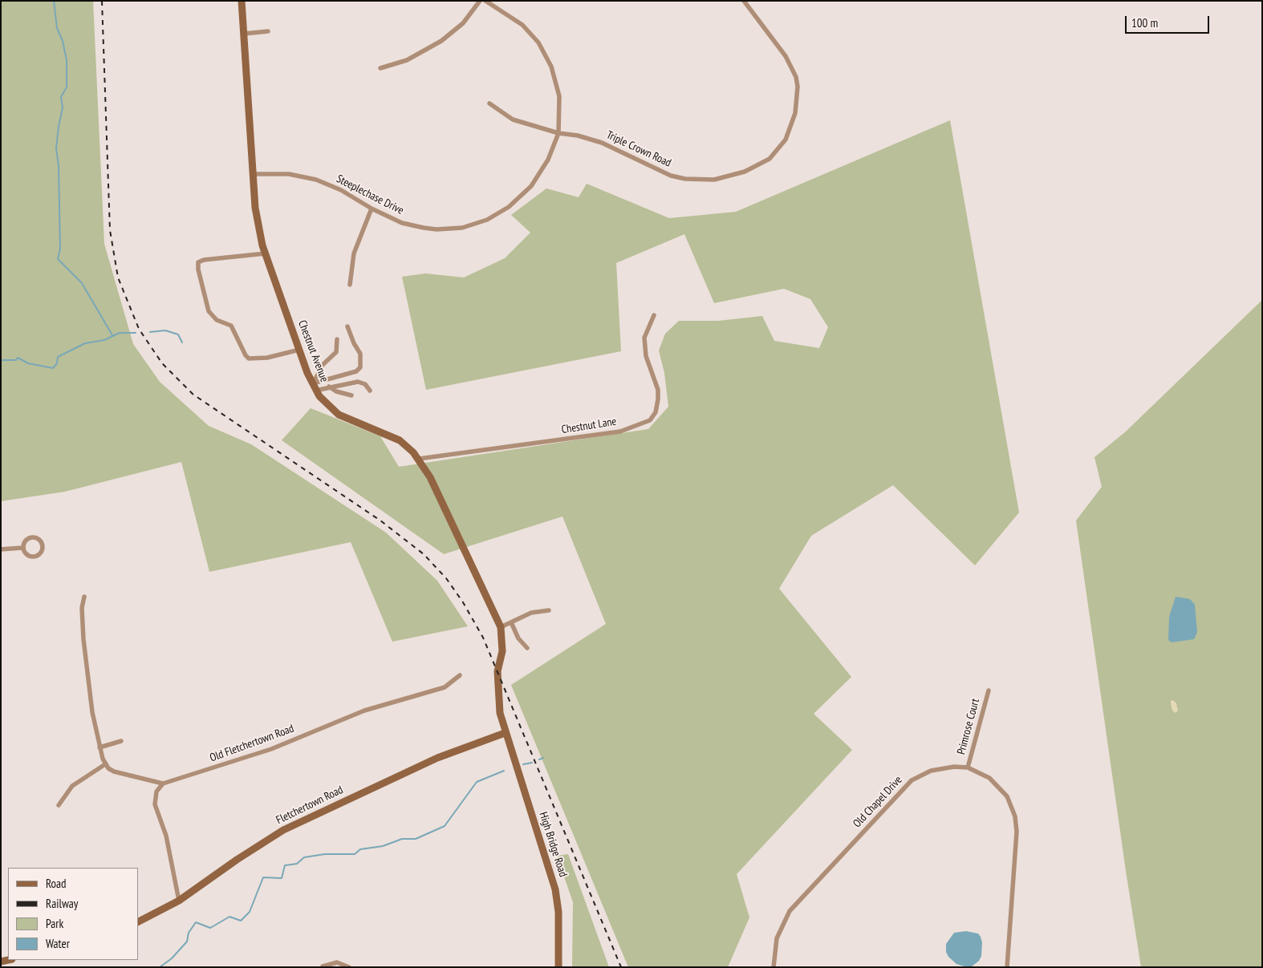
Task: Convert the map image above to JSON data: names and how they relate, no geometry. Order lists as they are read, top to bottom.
{
  "streets": {
    "street": [
      "Triple Crown Road",
      "Steeplechase Drive",
      "Chestnut Avenue",
      "Chestnut Lane",
      "Primrose Court",
      "Old Fletchertown Road",
      "Old Chapel Drive",
      "Fletchertown Road",
      "High Bridge Road"
    ]
  },
  "crossings": [
    ["Triple Crown Road", "Steeplechase Drive"],
    ["Steeplechase Drive", "Chestnut Avenue"],
    ["Chestnut Avenue", "Chestnut Lane"],
    ["Chestnut Avenue", "Fletchertown Road"],
    ["Chestnut Avenue", "High Bridge Road"],
    ["Primrose Court", "Old Chapel Drive"],
    ["Fletchertown Road", "High Bridge Road"]
  ],
  "legend": [
    "Road",
    "Railway",
    "Park",
    "Water"
  ],
  "scale_bar": "100 m"
}
